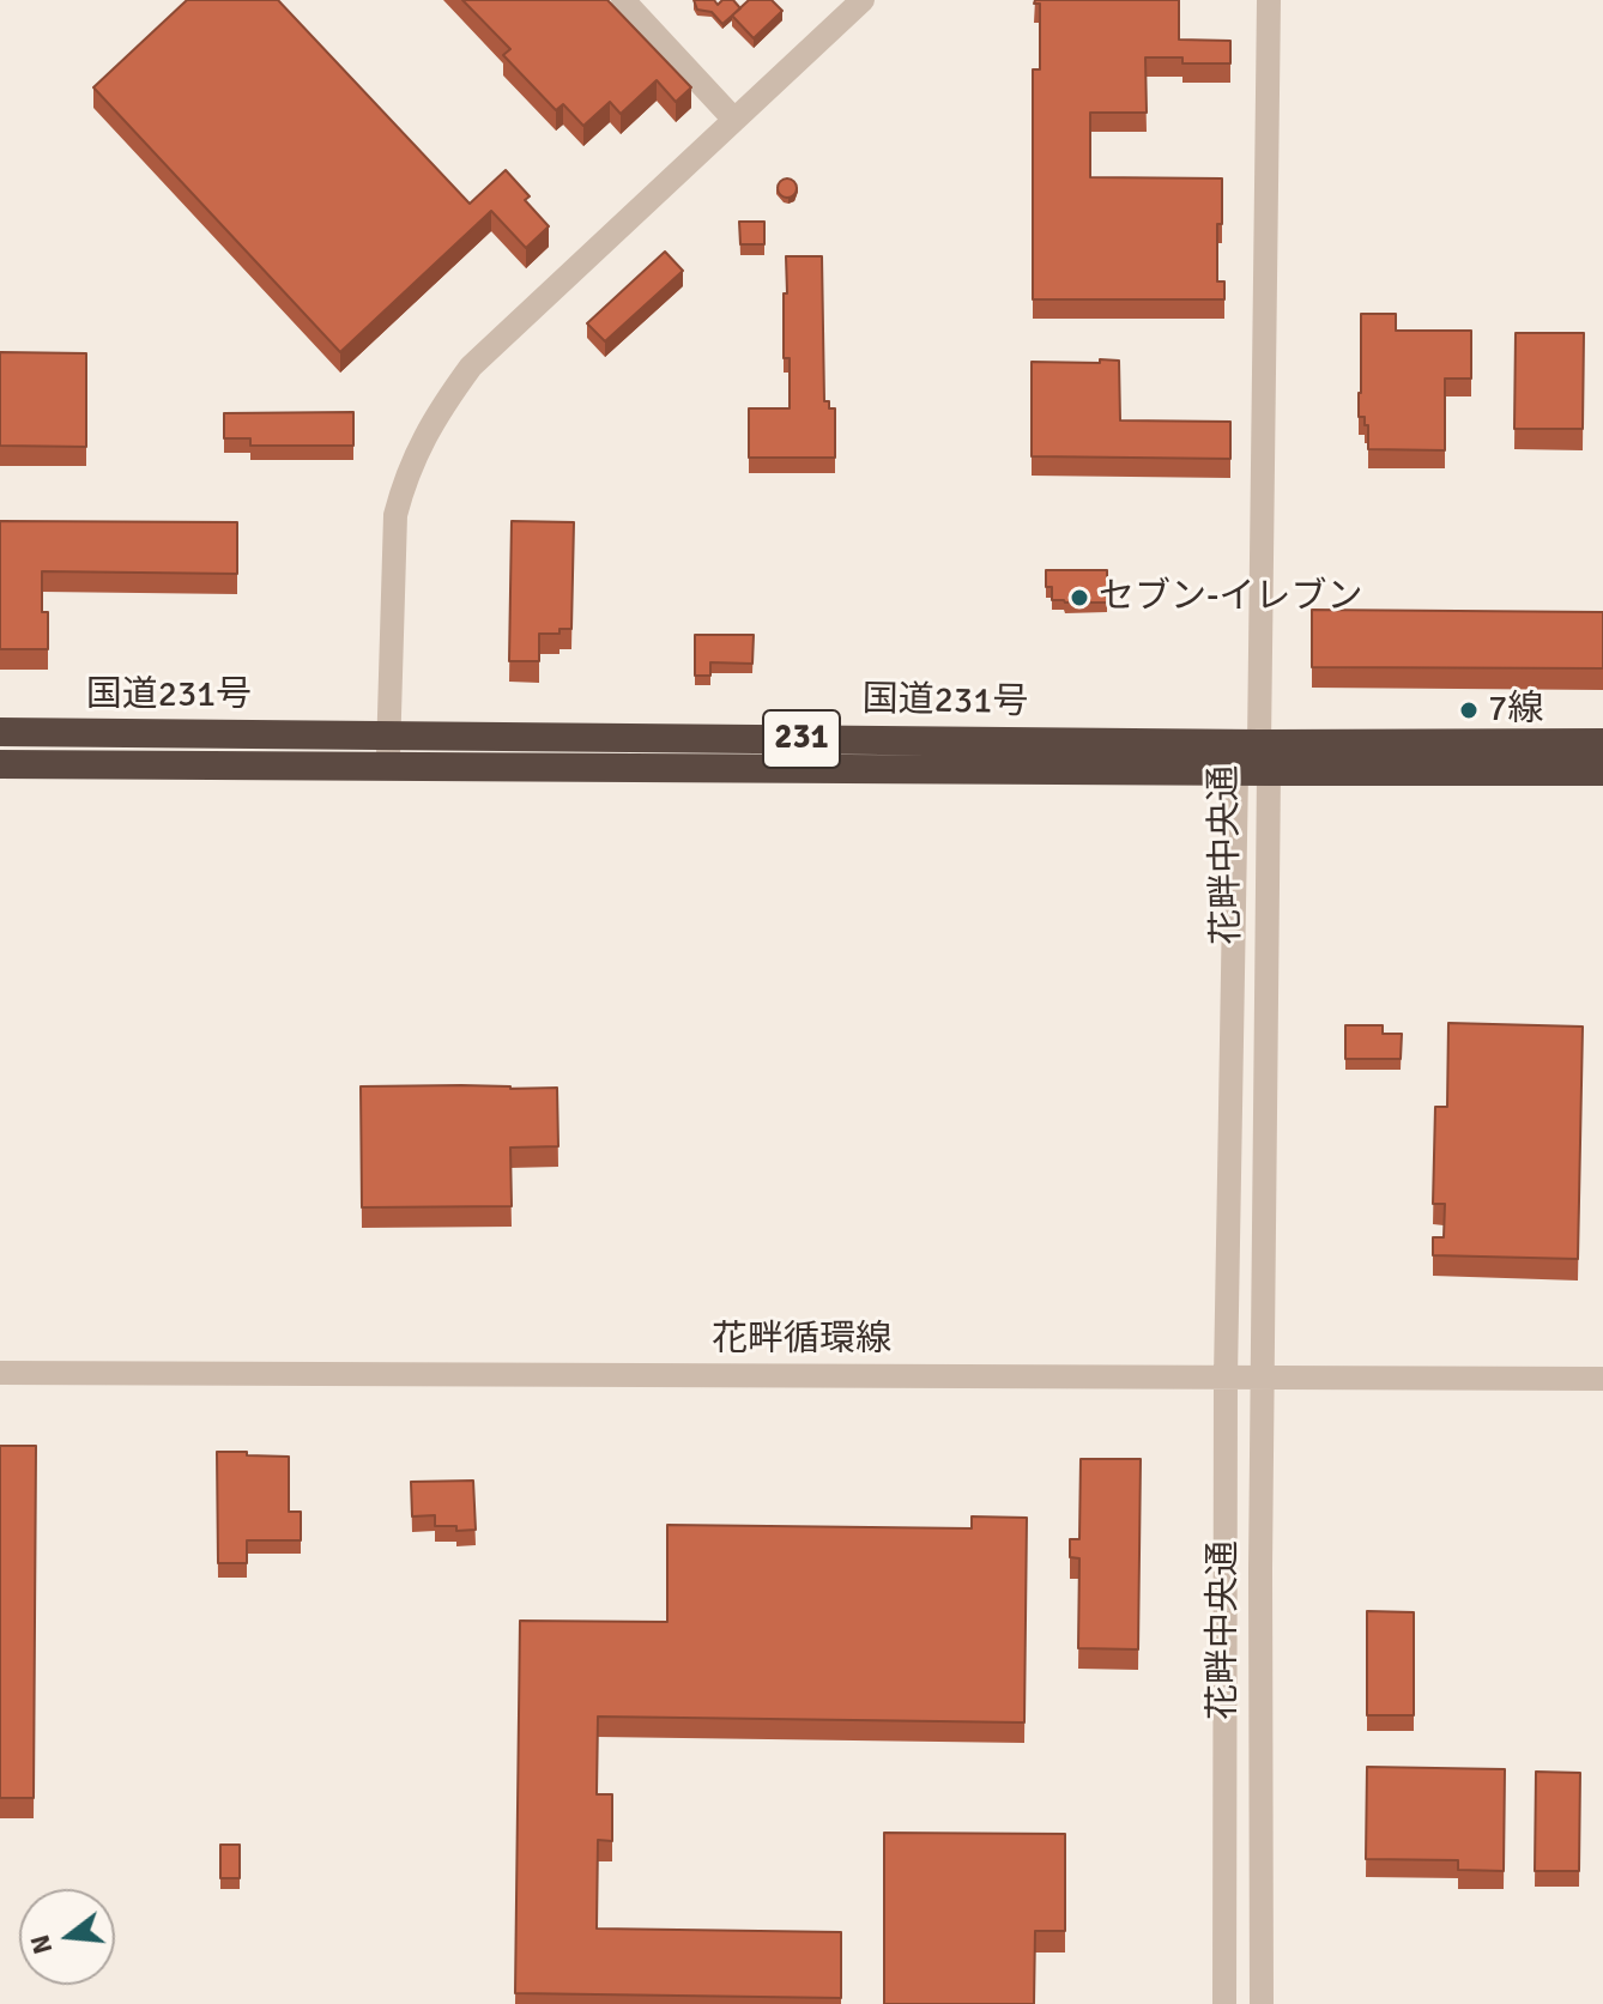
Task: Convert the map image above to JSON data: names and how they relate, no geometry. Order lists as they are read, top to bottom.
{
  "streets": {
    "highway": ["国道231号", "231"],
    "street": ["花畔中央通", "花畔循環線"]
  },
  "crossings": [
    ["国道231号", "花畔中央通"],
    ["花畔中央通", "花畔循環線"]
  ],
  "places": ["セブン-イレブン", "7線"],
  "north": "left"
}
